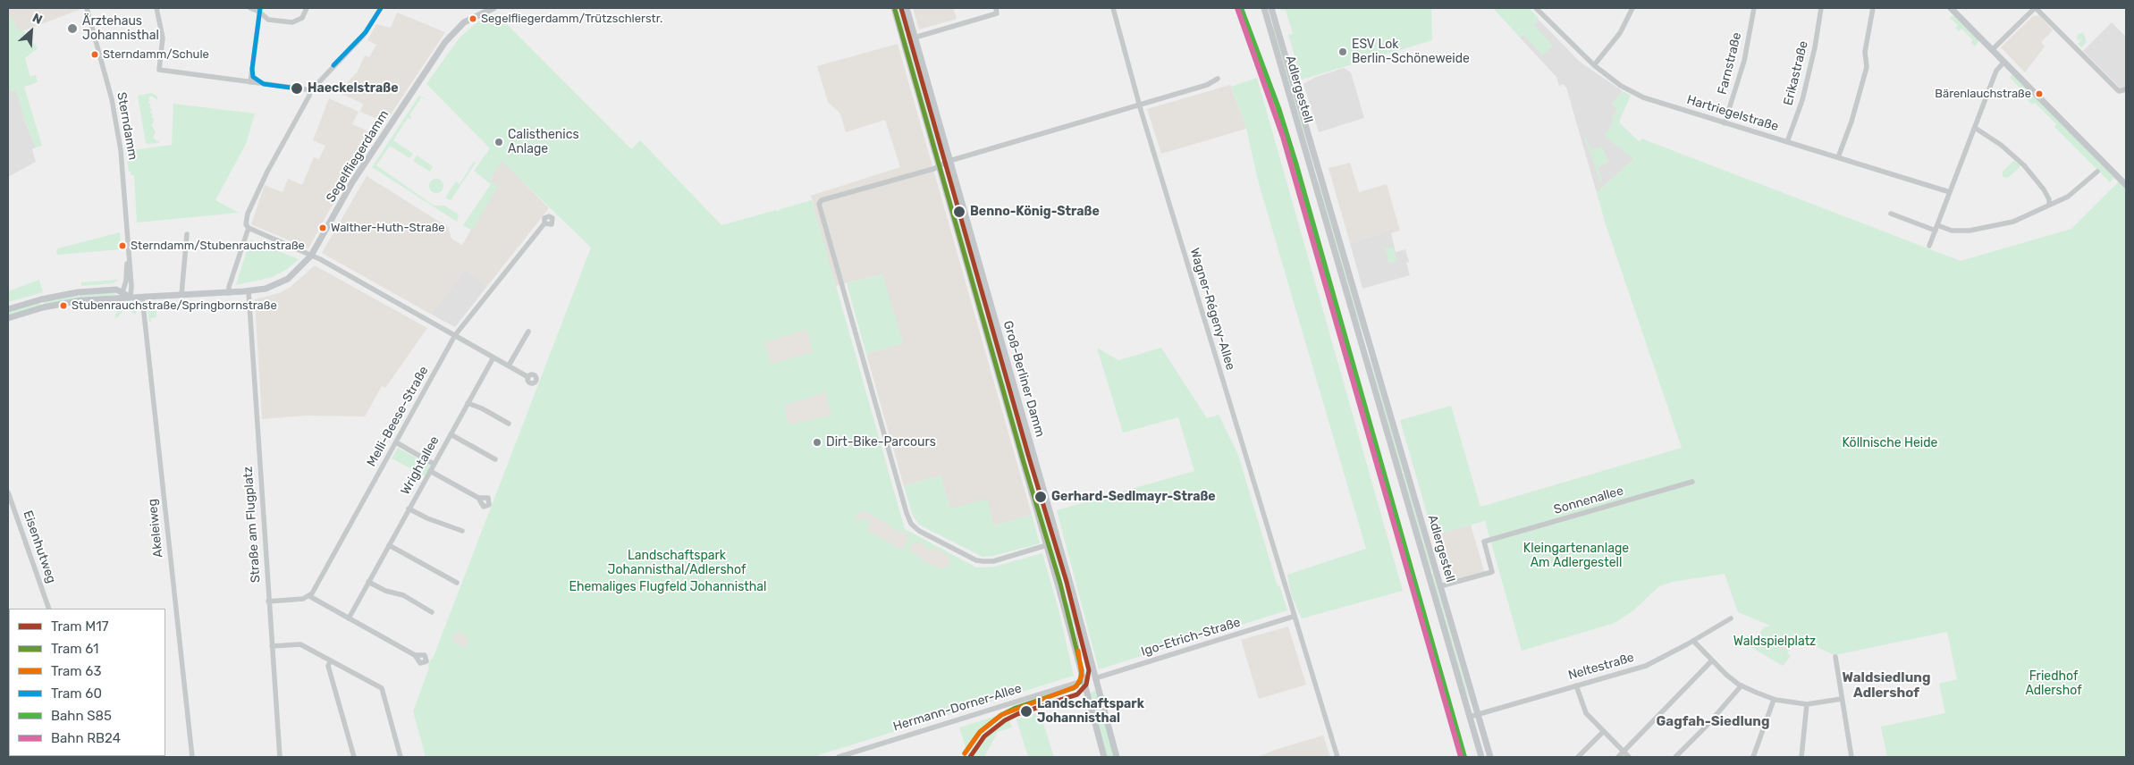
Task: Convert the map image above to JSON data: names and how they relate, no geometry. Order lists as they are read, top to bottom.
{
  "streets": {
    "main road": ["Adlergestell", "Segelfliegerdamm", "Groß-Berliner Damm"],
    "street": [
      "Farnstraße",
      "Erikastraße",
      "Hartriegelstraße",
      "Sterndamm",
      "Wagner-Régeny-Allee",
      "Melli-Beese-Straße",
      "Wrightallee",
      "Sonnenallee",
      "Straße am Flugplatz",
      "Akeleiweg",
      "Eisenhutweg",
      "Igo-Etrich-Straße",
      "Neltestraße",
      "Hermann-Dorner-Allee"
    ]
  },
  "crossings": [
    ["Farnstraße", "Hartriegelstraße"],
    ["Erikastraße", "Hartriegelstraße"],
    ["Adlergestell", "Sonnenallee"],
    ["Adlergestell", "Neltestraße"],
    ["Sterndamm", "Segelfliegerdamm"],
    ["Segelfliegerdamm", "Straße am Flugplatz"],
    ["Segelfliegerdamm", "Akeleiweg"],
    ["Wagner-Régeny-Allee", "Igo-Etrich-Straße"],
    ["Groß-Berliner Damm", "Igo-Etrich-Straße"],
    ["Groß-Berliner Damm", "Hermann-Dorner-Allee"]
  ],
  "districts": ["Waldsiedlung Adlershof", "Gagfah-Siedlung"],
  "parks": [
    "Köllnische Heide",
    "Kleingartenanlage Am Adlergestell",
    "Landschaftspark Johannisthal/Adlershof",
    "Ehemaliges Flugfeld Johannisthal",
    "Waldspielplatz",
    "Friedhof Adlershof"
  ],
  "places": [
    "Segelfliegerdamm/Trützschlerstr.",
    "Ärztehaus Johannisthal",
    "ESV Lok Berlin-Schöneweide",
    "Sterndamm/Schule",
    "Haeckelstraße",
    "Bärenlauchstraße",
    "Calisthenics Anlage",
    "Benno-König-Straße",
    "Walther-Huth-Straße",
    "Sterndamm/Stubenrauchstraße",
    "Stubenrauchstraße/Springbornstraße",
    "Dirt-Bike-Parcours",
    "Gerhard-Sedlmayr-Straße",
    "Landschaftspark Johannisthal"
  ],
  "lines": [
    "tram line M17",
    "tram line 60",
    "rail line S85",
    "rail line RB24",
    "tram line 61",
    "tram line 63"
  ],
  "legend": [
    "Tram M17",
    "Tram 61",
    "Tram 63",
    "Tram 60",
    "Bahn S85",
    "Bahn RB24"
  ],
  "north": "top right"
}
